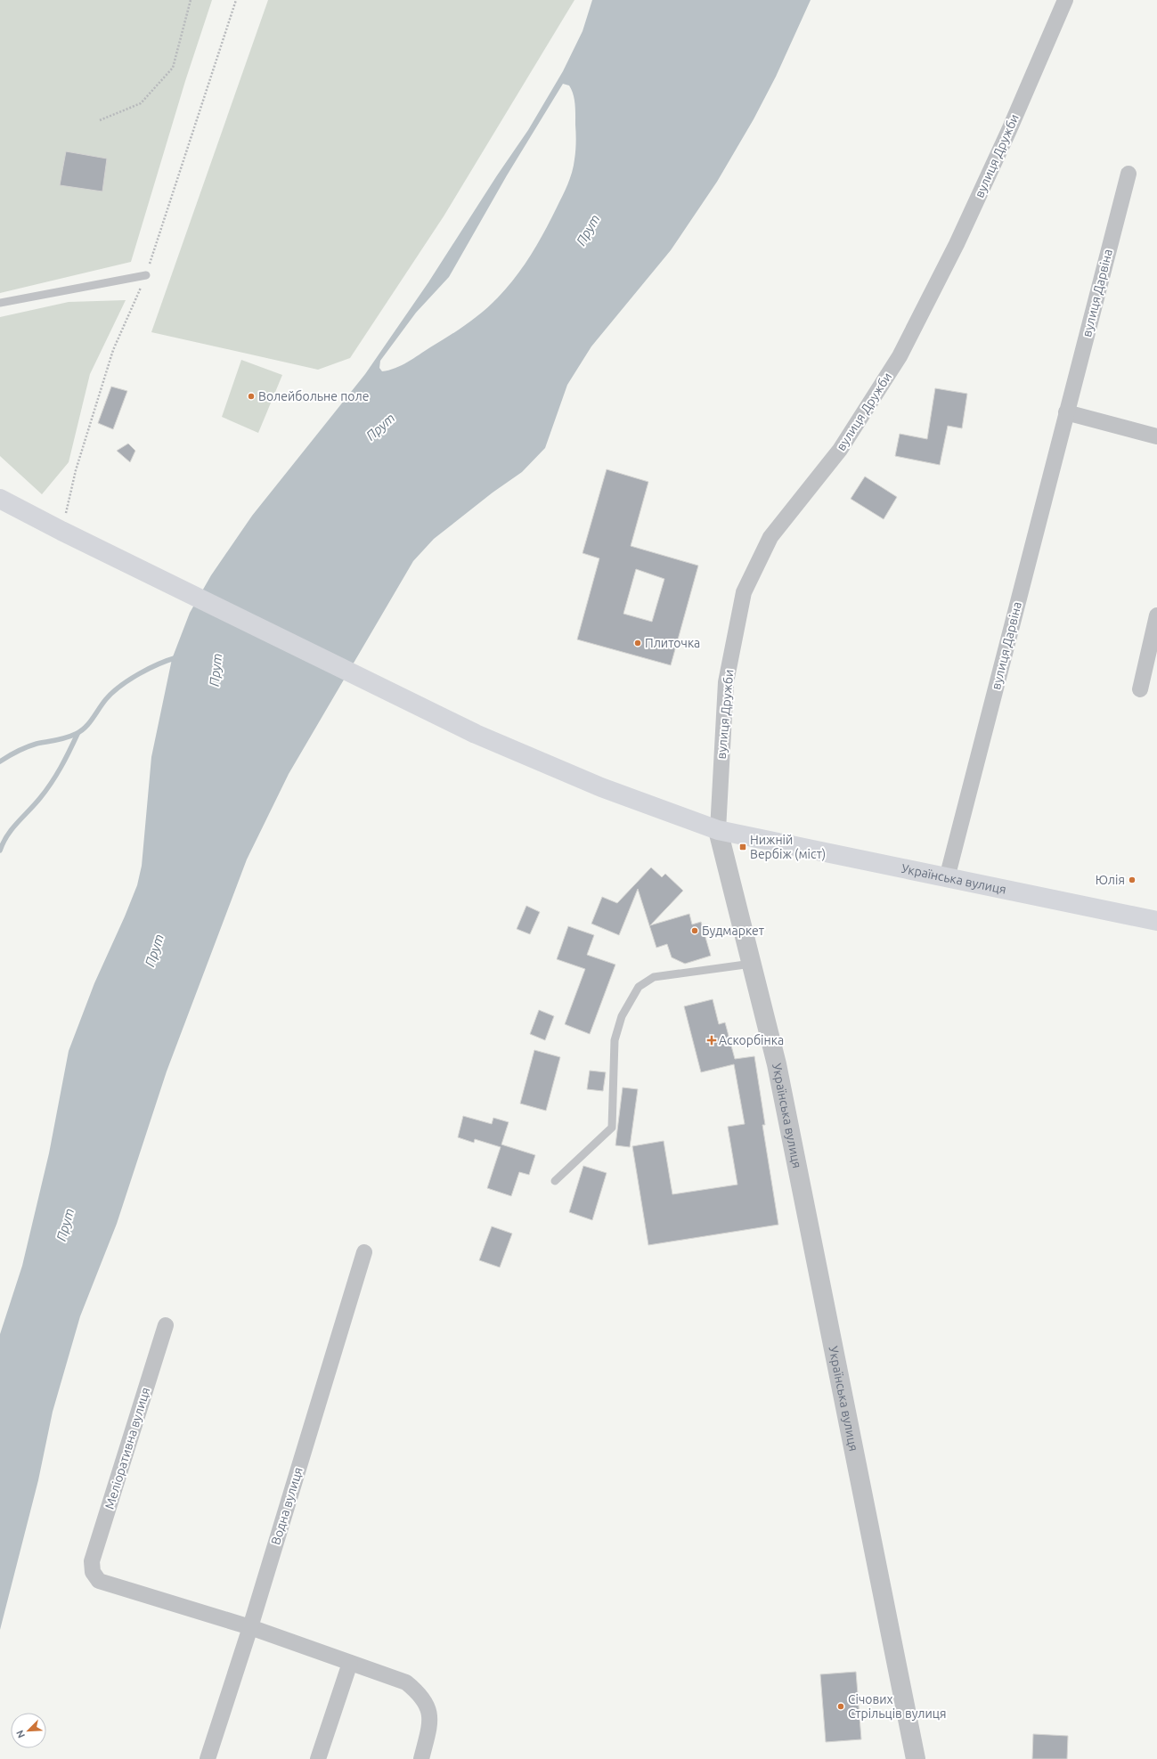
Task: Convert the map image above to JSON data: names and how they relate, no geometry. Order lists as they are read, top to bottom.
{
  "streets": {
    "main road": ["Українська вулиця"],
    "street": [
      "вулиця Дружби",
      "вулиця Дарвіна",
      "Меліоративна вулиця",
      "Водна вулиця"
    ]
  },
  "crossings": [
    ["вулиця Дружби", "Українська вулиця"],
    ["вулиця Дарвіна", "Українська вулиця"],
    ["Меліоративна вулиця", "Водна вулиця"]
  ],
  "water": ["Прут"],
  "places": {
    "other": [
      "Волейбольне поле",
      "Плиточка",
      "Юлія",
      "Будмаркет",
      "Січових Стрільців вулиця"
    ],
    "transit": ["Нижній Вербіж (міст)"],
    "health": ["Аскорбінка"]
  },
  "north": "bottom left"
}
